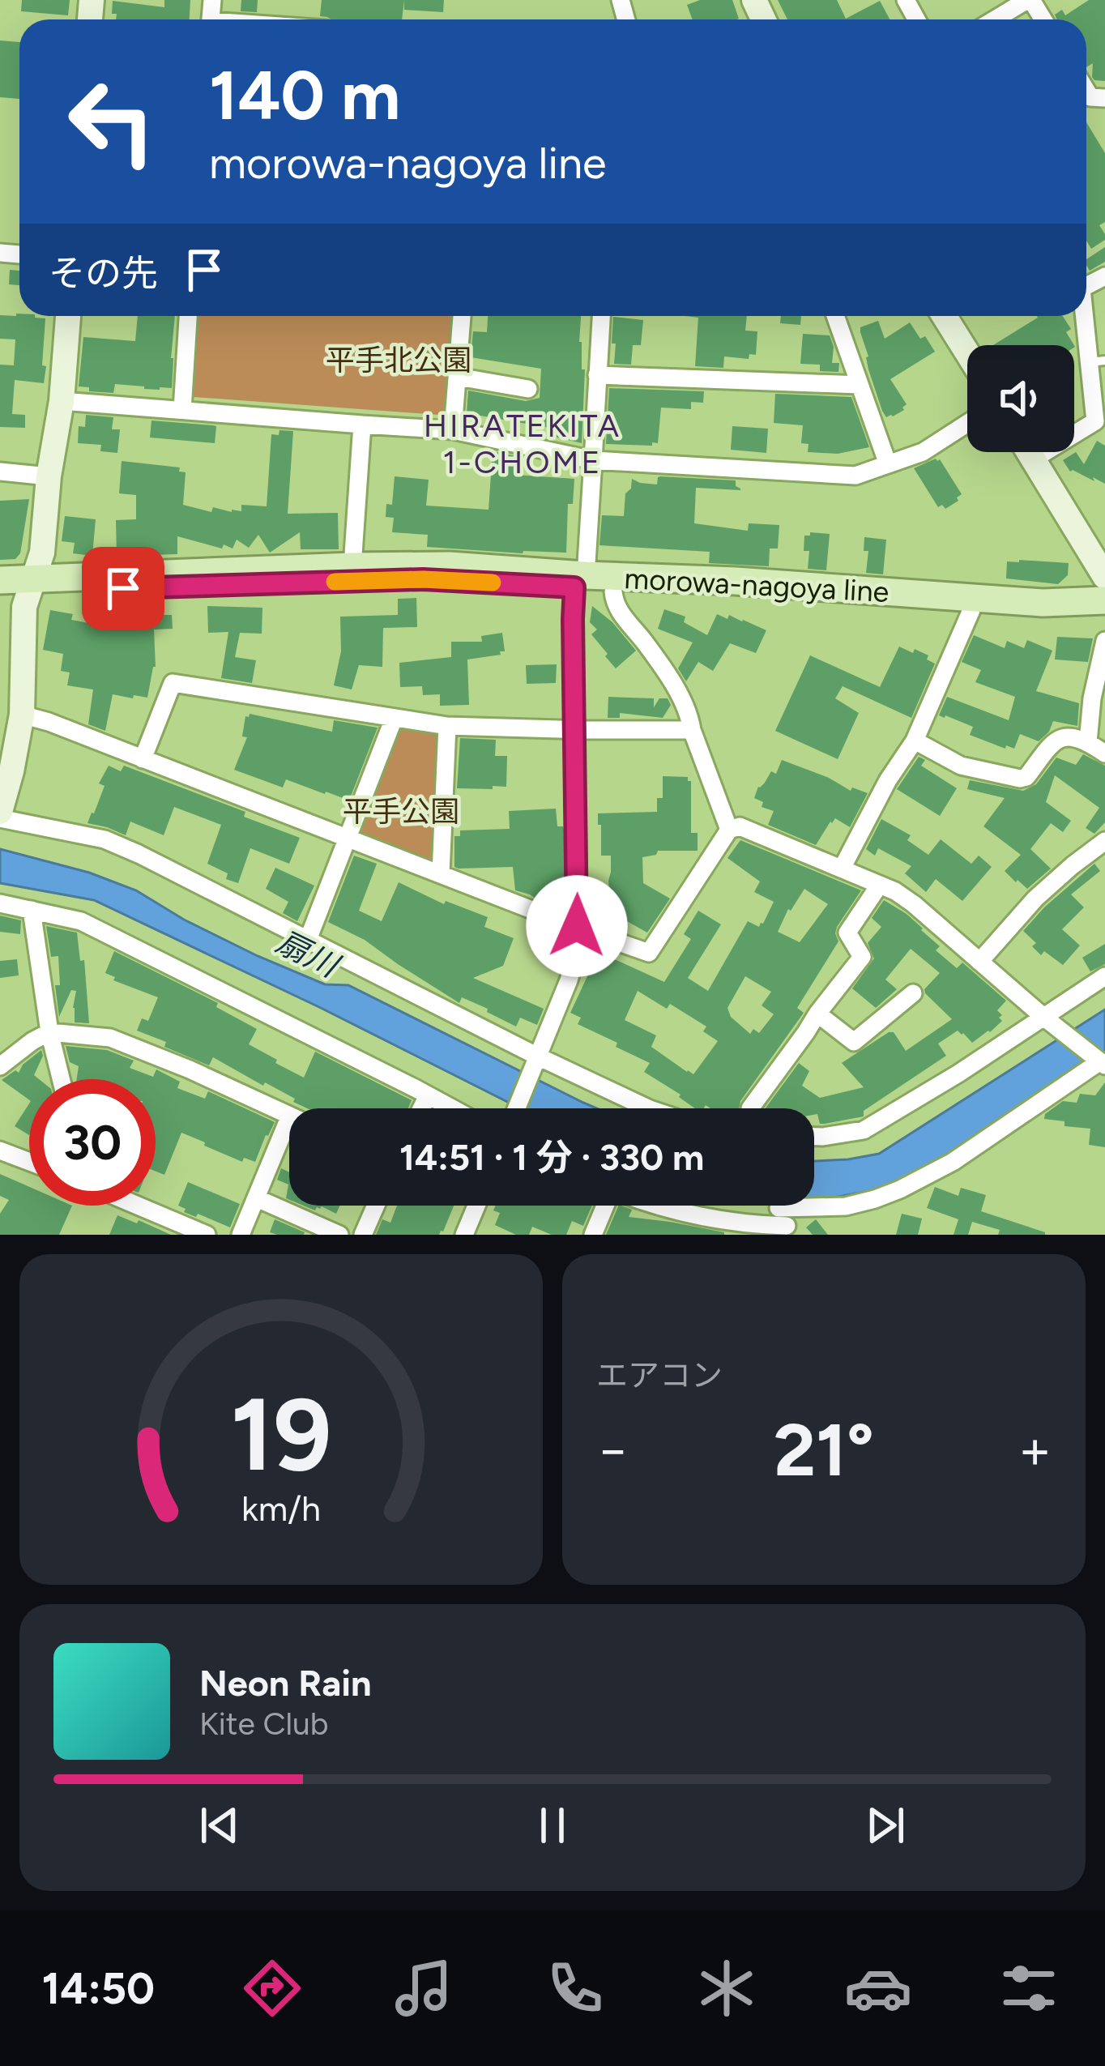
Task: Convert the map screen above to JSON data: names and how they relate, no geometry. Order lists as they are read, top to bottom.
{
  "streets": {
    "main road": ["morowa-nagoya line"]
  },
  "districts": ["HIRATEKITA 1-CHOME"],
  "water": ["扇川"],
  "parks": ["平手北公園", "平手公園"],
  "page": {
    "turn": ["140 m", "morowa-nagoya line"],
    "then": "その先",
    "limit": "30",
    "trip": "14:51 · 1 分 · 330 m",
    "tile": "エアコン",
    "heat": ["−", "21°", "+"],
    "song": ["Neon Rain", "Kite Club"],
    "tabs": "14:50",
    "gauge": ["19", "km/h"]
  }
}
